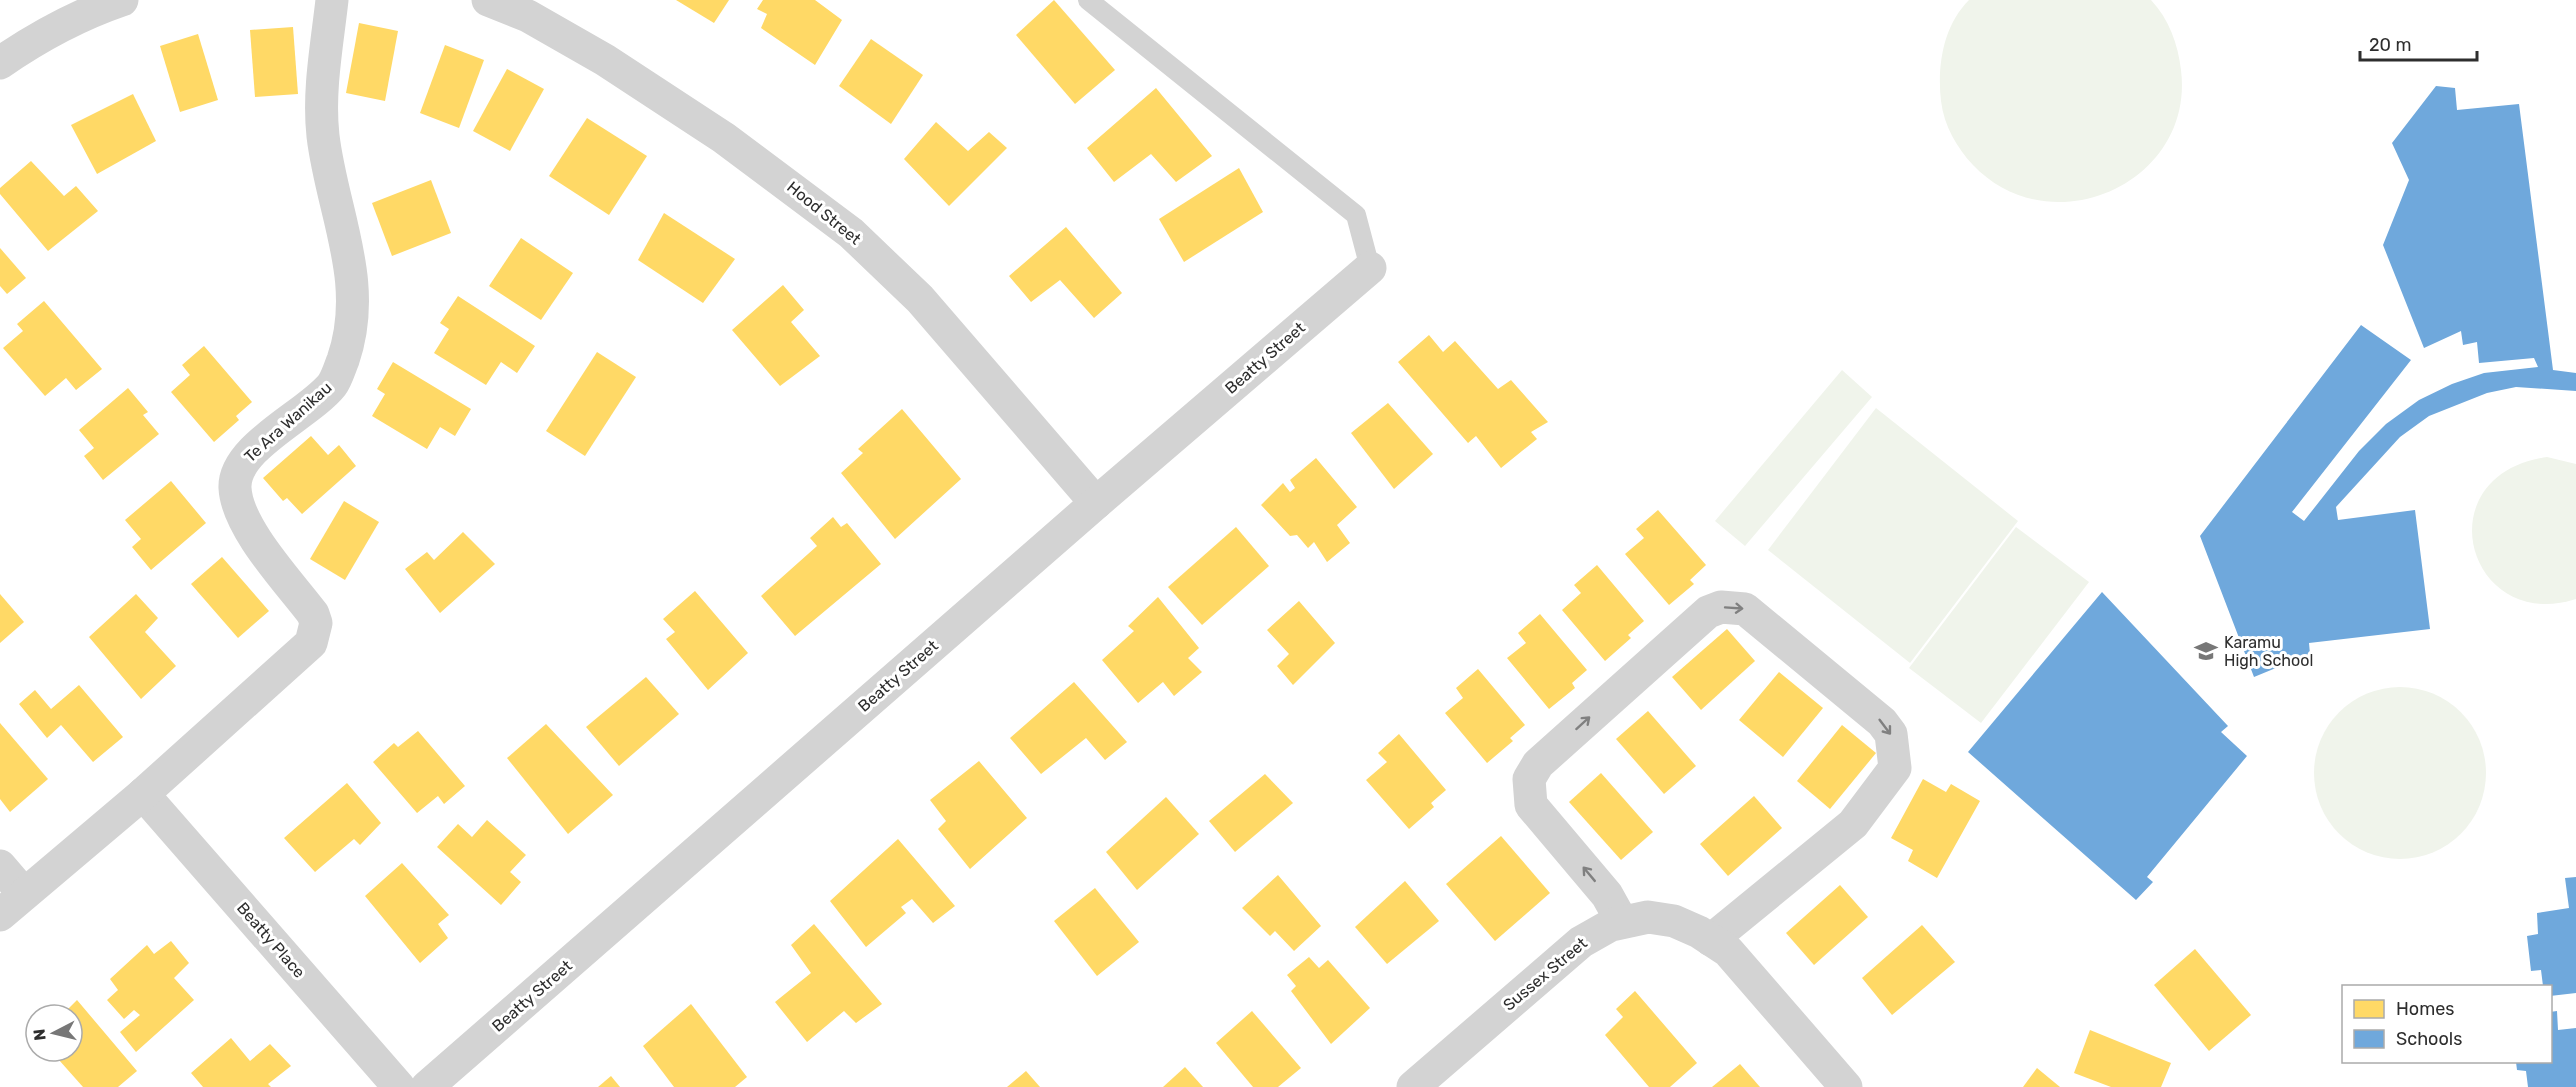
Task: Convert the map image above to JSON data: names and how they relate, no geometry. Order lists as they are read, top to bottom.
{
  "streets": {
    "street": [
      "Hood Street",
      "Beatty Street",
      "Te Ara Wanikau",
      "Beatty Place",
      "Sussex Street"
    ]
  },
  "crossings": [
    ["Hood Street", "Beatty Street"],
    ["Te Ara Wanikau", "Beatty Place"]
  ],
  "places": {
    "school or university": ["Karamu High School"]
  },
  "legend": ["Homes", "Schools"],
  "scale_bar": "20 m",
  "north": "left"
}
